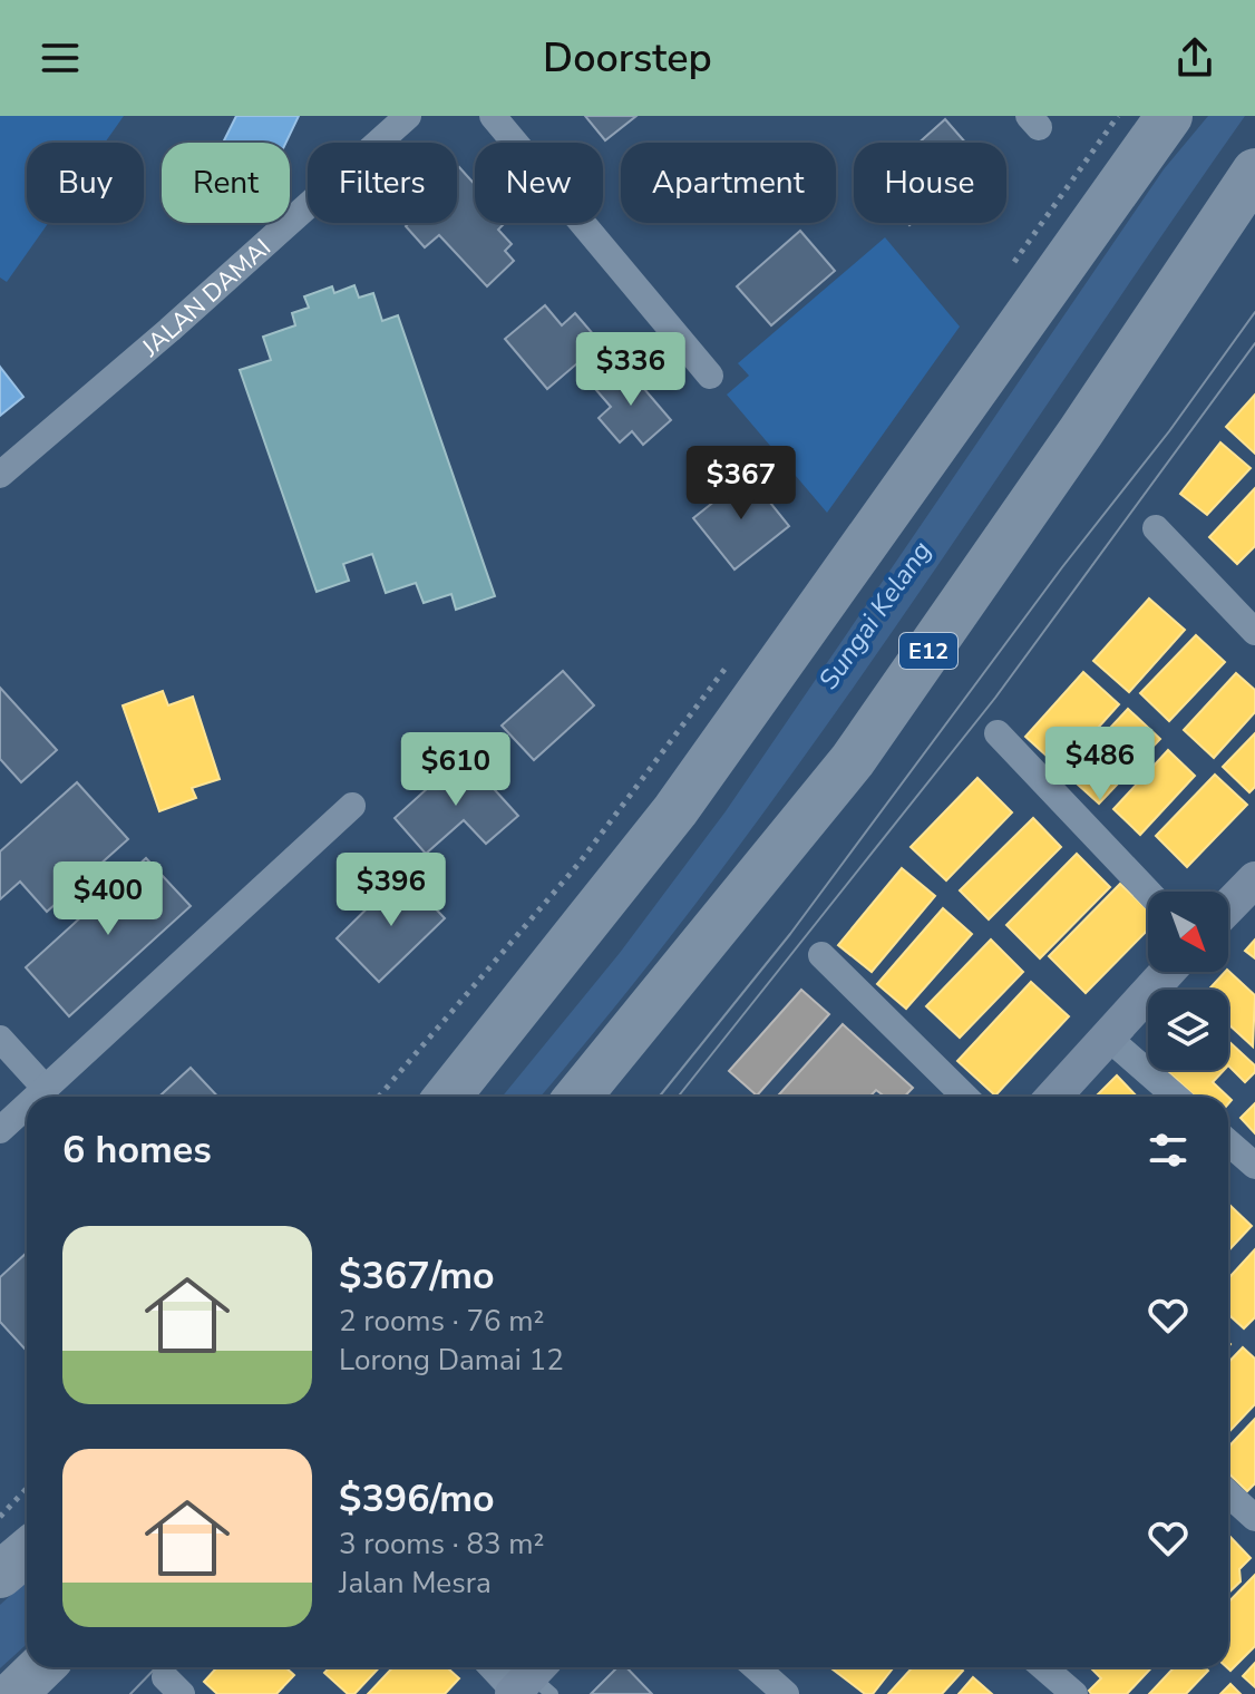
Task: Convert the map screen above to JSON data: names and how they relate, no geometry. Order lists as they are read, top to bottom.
{
  "streets": {
    "highway": ["E12"],
    "street": ["JALAN DAMAI"]
  },
  "water": ["Sungai Kelang"],
  "north": "bottom right",
  "page": {
    "header": "Doorstep",
    "chip": [
      "Buy",
      "Rent",
      "Filters",
      "New",
      "Apartment",
      "House"
    ],
    "price": [
      "$336",
      "$367",
      "$486",
      "$610",
      "$396",
      "$400"
    ],
    "heading": "6 homes",
    "list": [
      {
        "name": "$367/mo",
        "note": "2 rooms · 76 m² · Lorong Damai 12"
      },
      {
        "name": "$396/mo",
        "note": "3 rooms · 83 m² · Jalan Mesra"
      }
    ]
  }
}
